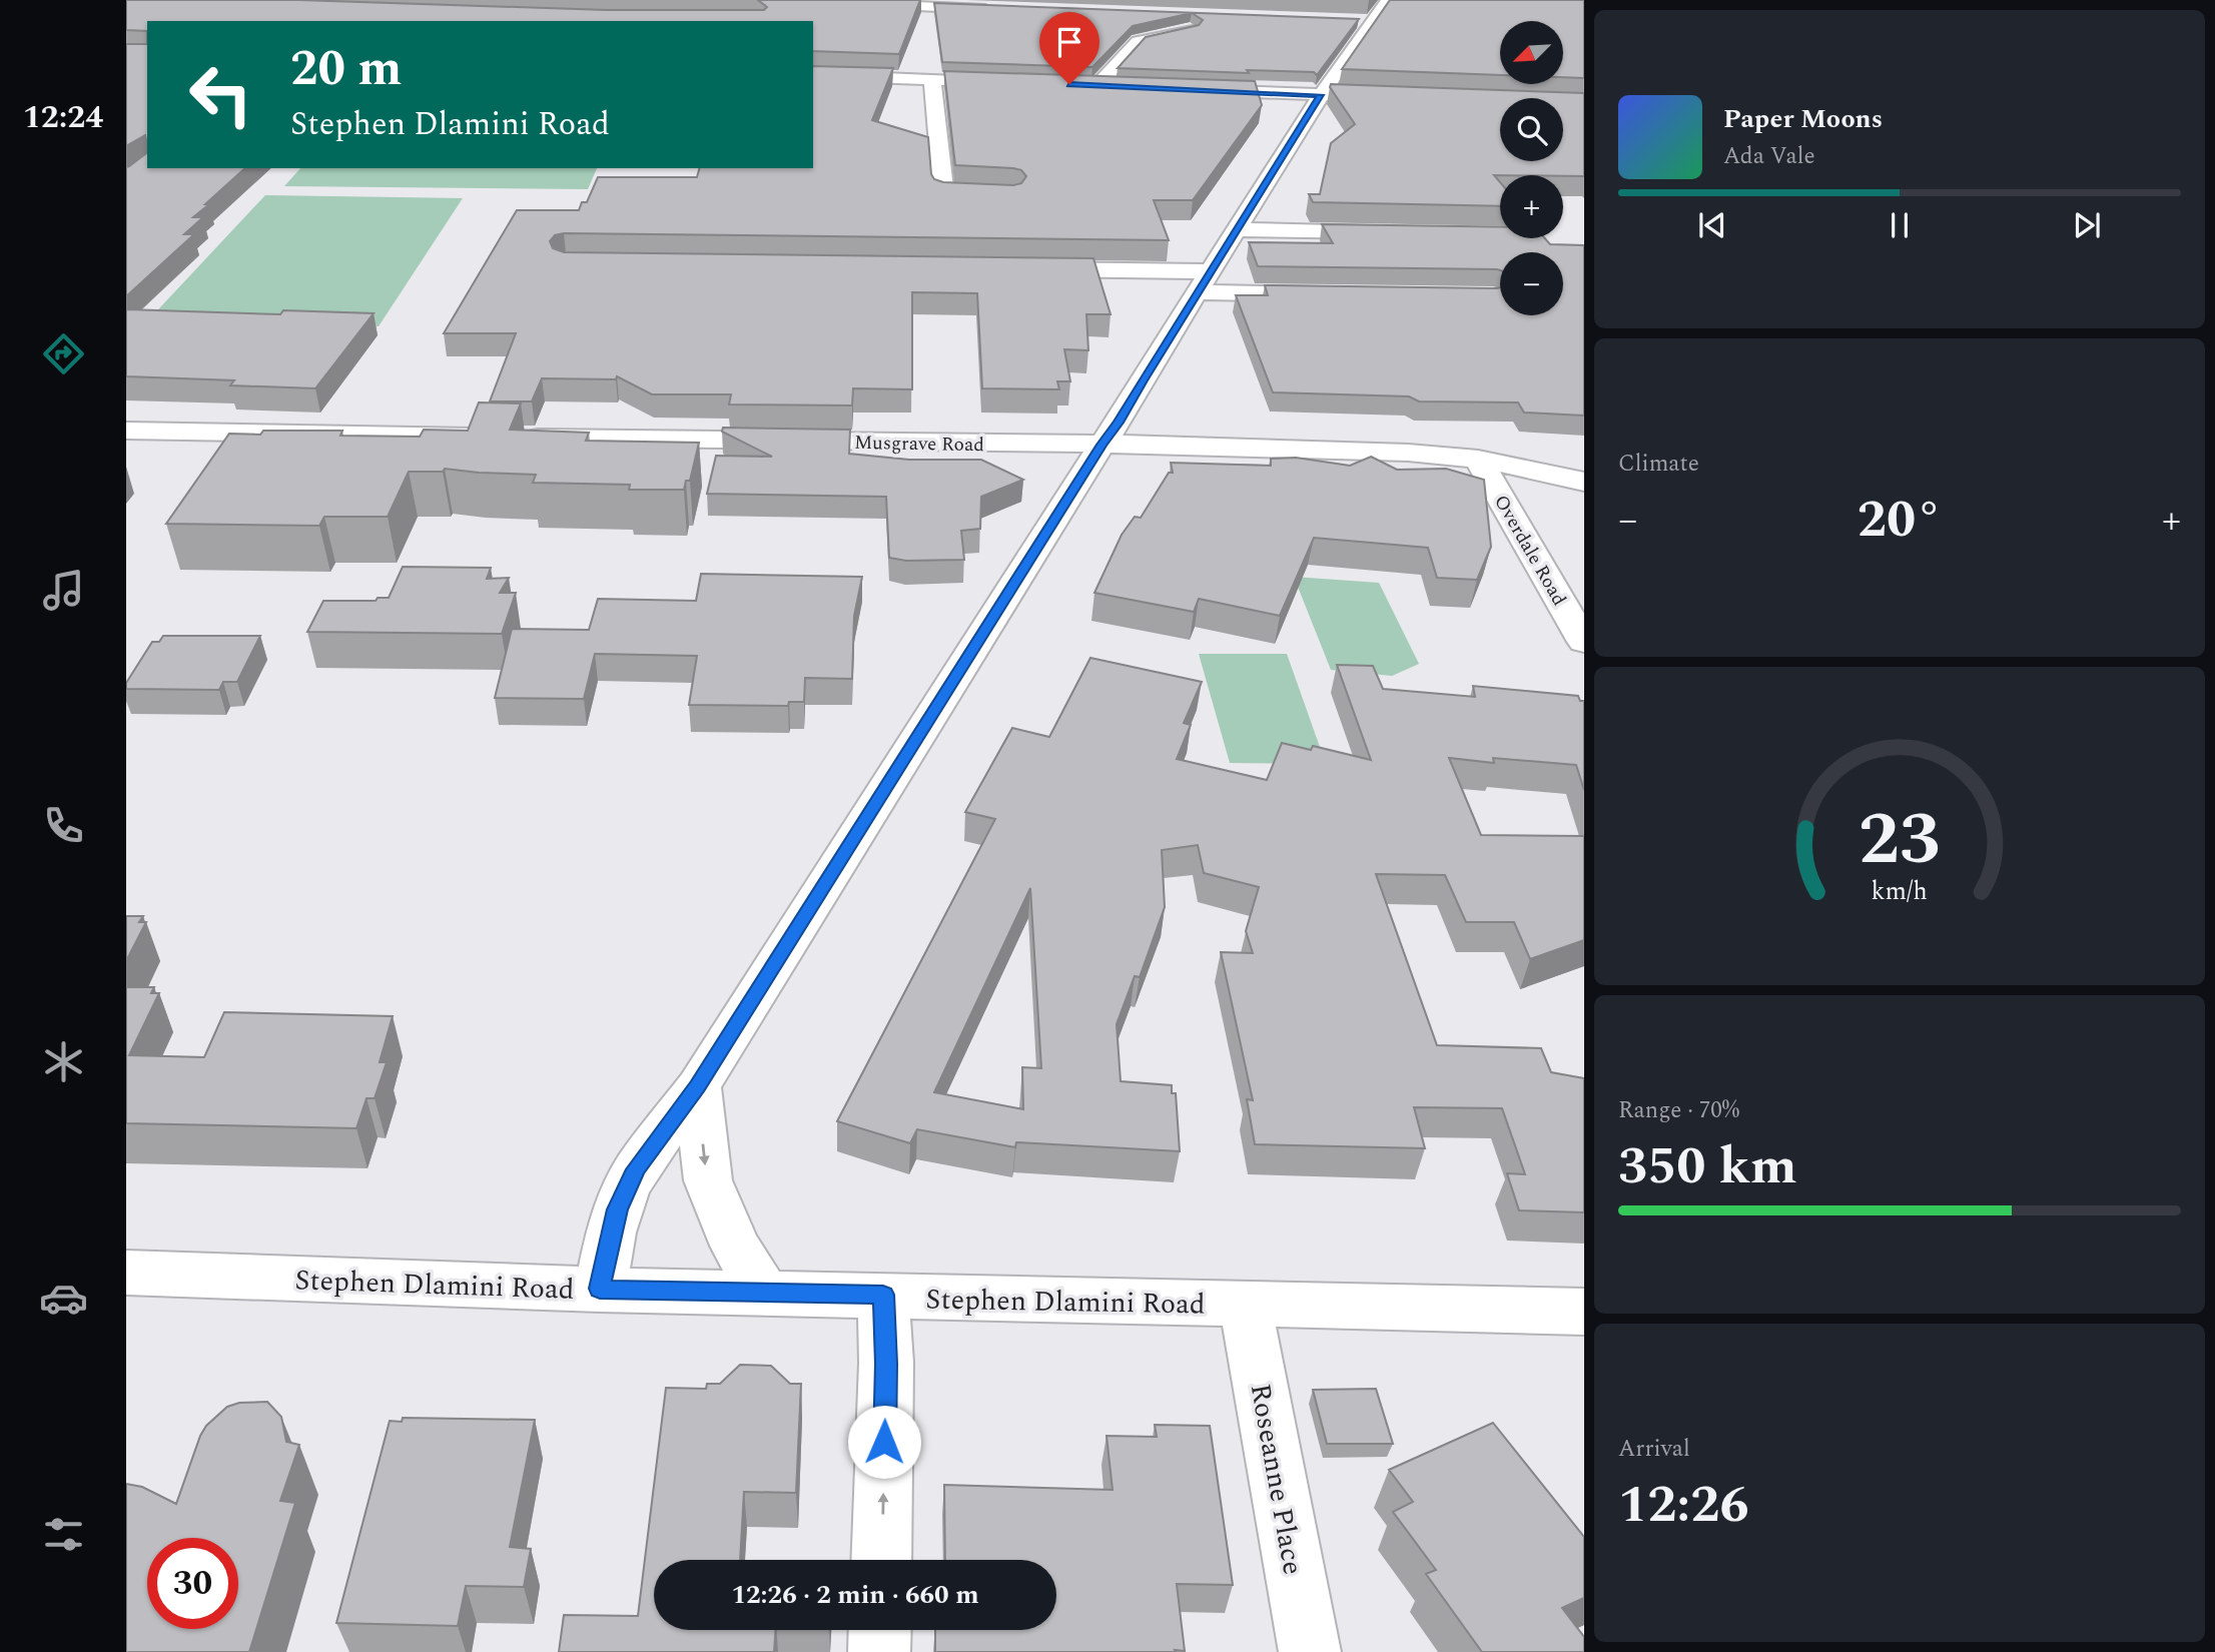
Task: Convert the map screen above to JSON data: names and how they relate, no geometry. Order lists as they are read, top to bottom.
{
  "streets": {
    "street": [
      "Musgrave Road",
      "Overdale Road",
      "Stephen Dlamini Road",
      "Roseanne Place"
    ]
  },
  "crossings": [
    ["Musgrave Road", "Overdale Road"],
    ["Stephen Dlamini Road", "Roseanne Place"]
  ],
  "north": "bottom left",
  "page": {
    "tabs": "12:24",
    "map_buttons": ["+", "−"],
    "turn": ["20 m", "Stephen Dlamini Road"],
    "song": ["Paper Moons", "Ada Vale"],
    "tile": [
      "Climate",
      ["Range · 70%", "350 km"],
      ["Arrival", "12:26"]
    ],
    "heat": ["−", "20°", "+"],
    "limit": "30",
    "trip": "12:26 · 2 min · 660 m",
    "gauge": ["23", "km/h"]
  }
}
